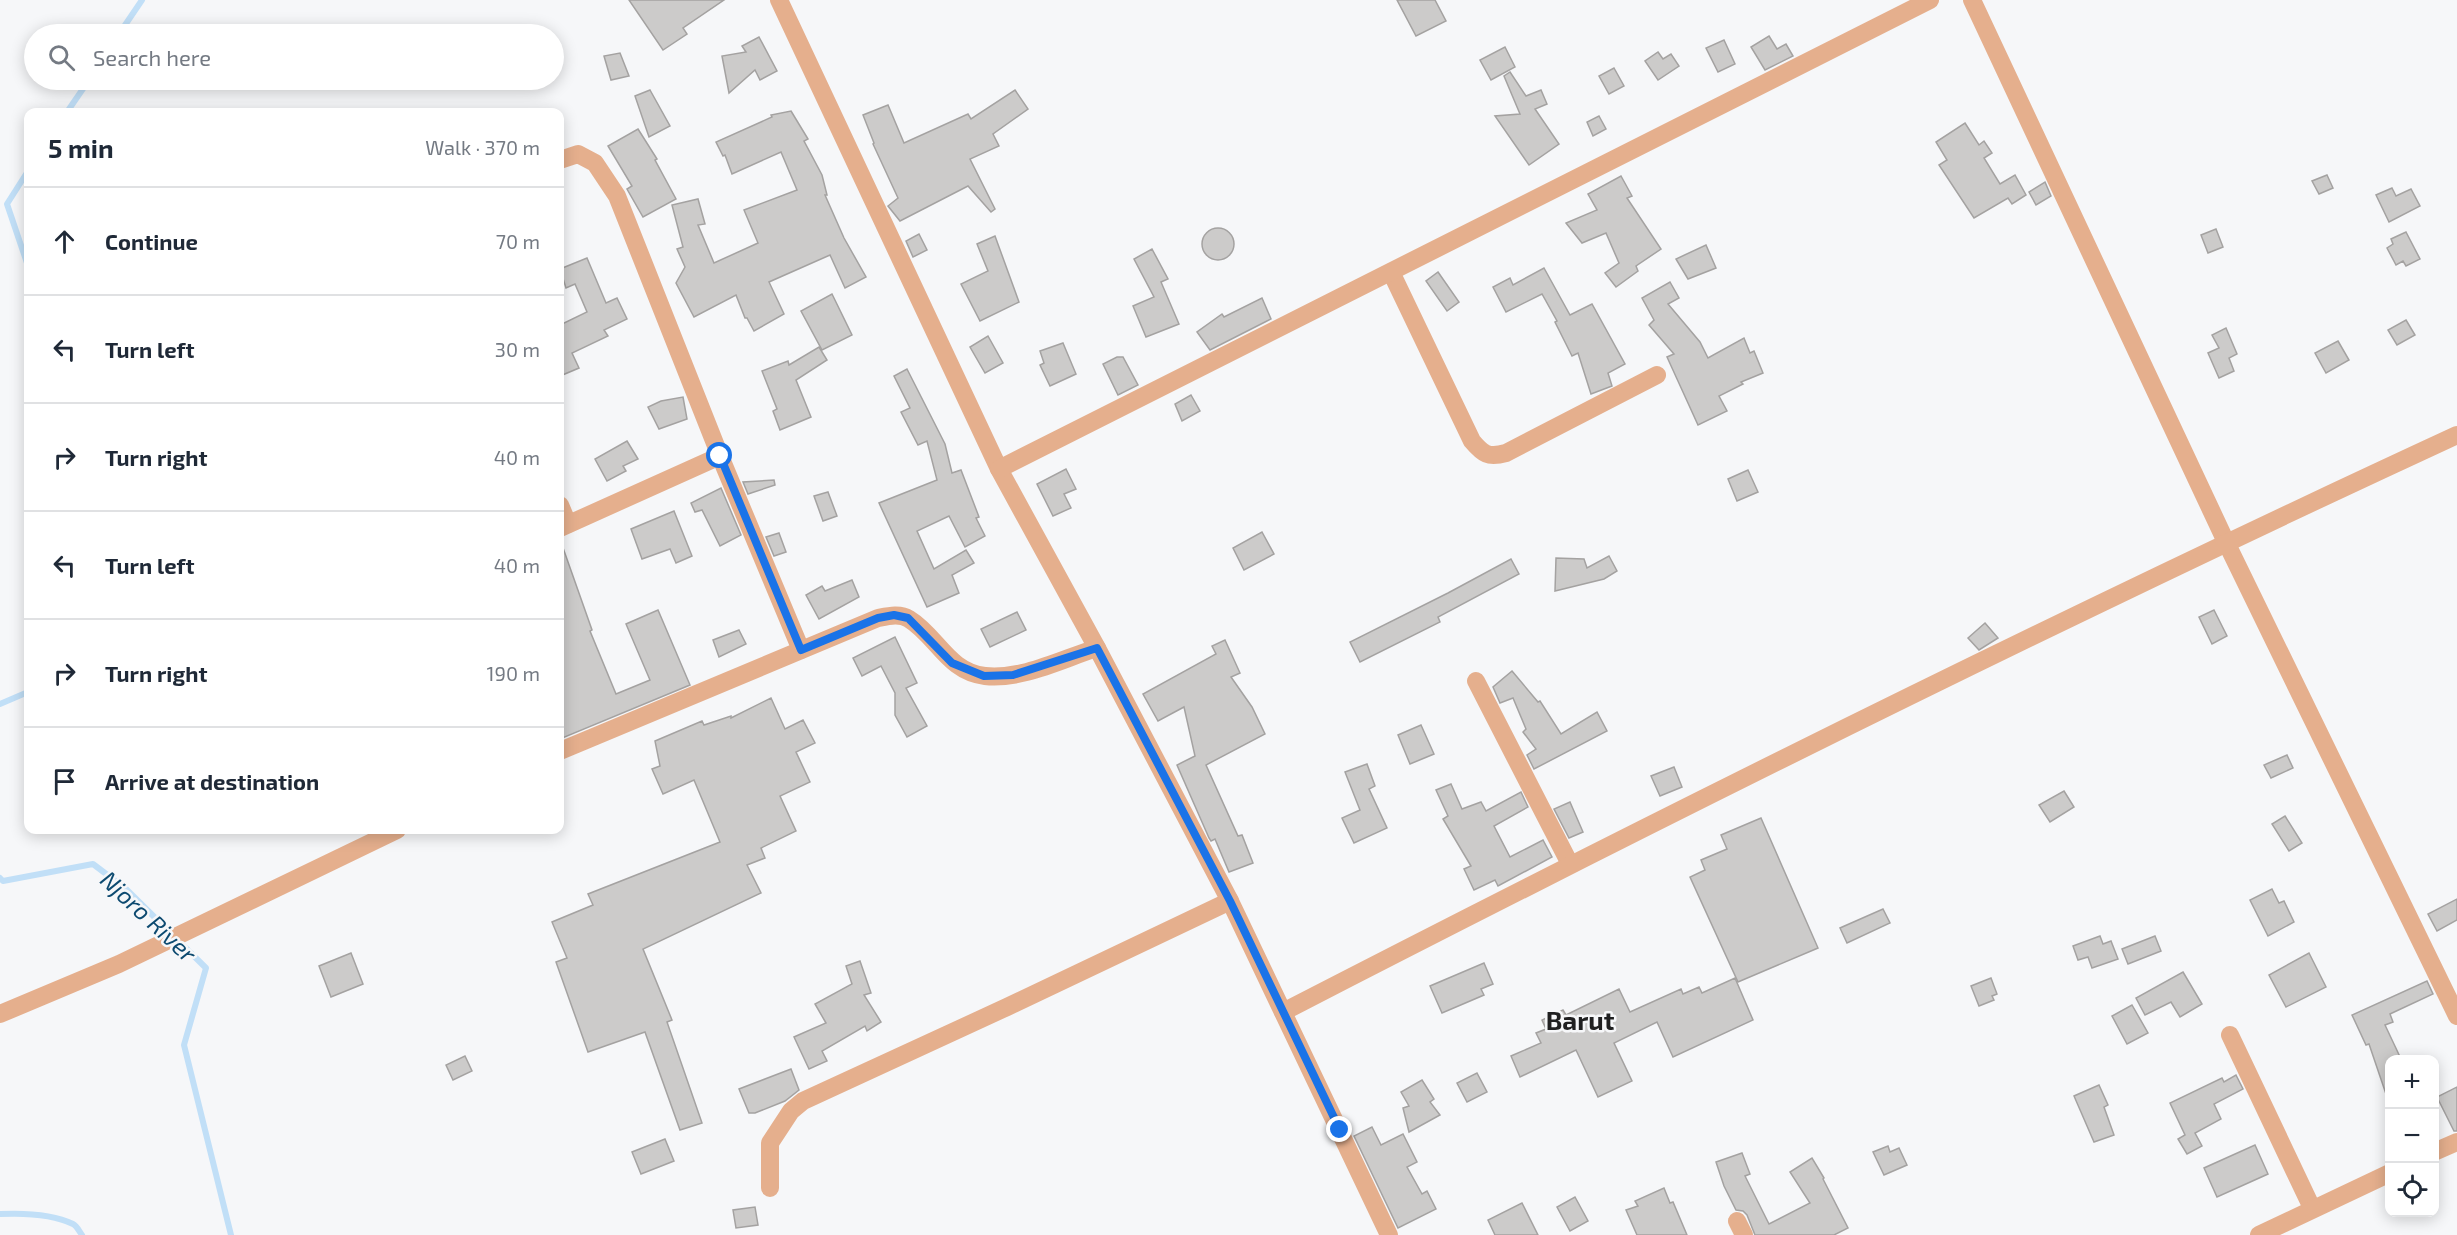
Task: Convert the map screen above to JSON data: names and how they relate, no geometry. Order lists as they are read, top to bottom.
{
  "districts": ["Barut"],
  "water": ["Njoro River"],
  "page": {
    "search": "Search here",
    "heading": ["5 min", "Walk · 370 m"],
    "list": [
      ["Continue", "70 m"],
      ["Turn left", "30 m"],
      ["Turn right", "40 m"],
      ["Turn left", "40 m"],
      ["Turn right", "190 m"],
      "Arrive at destination"
    ],
    "map_buttons": ["+", "−"]
  }
}
